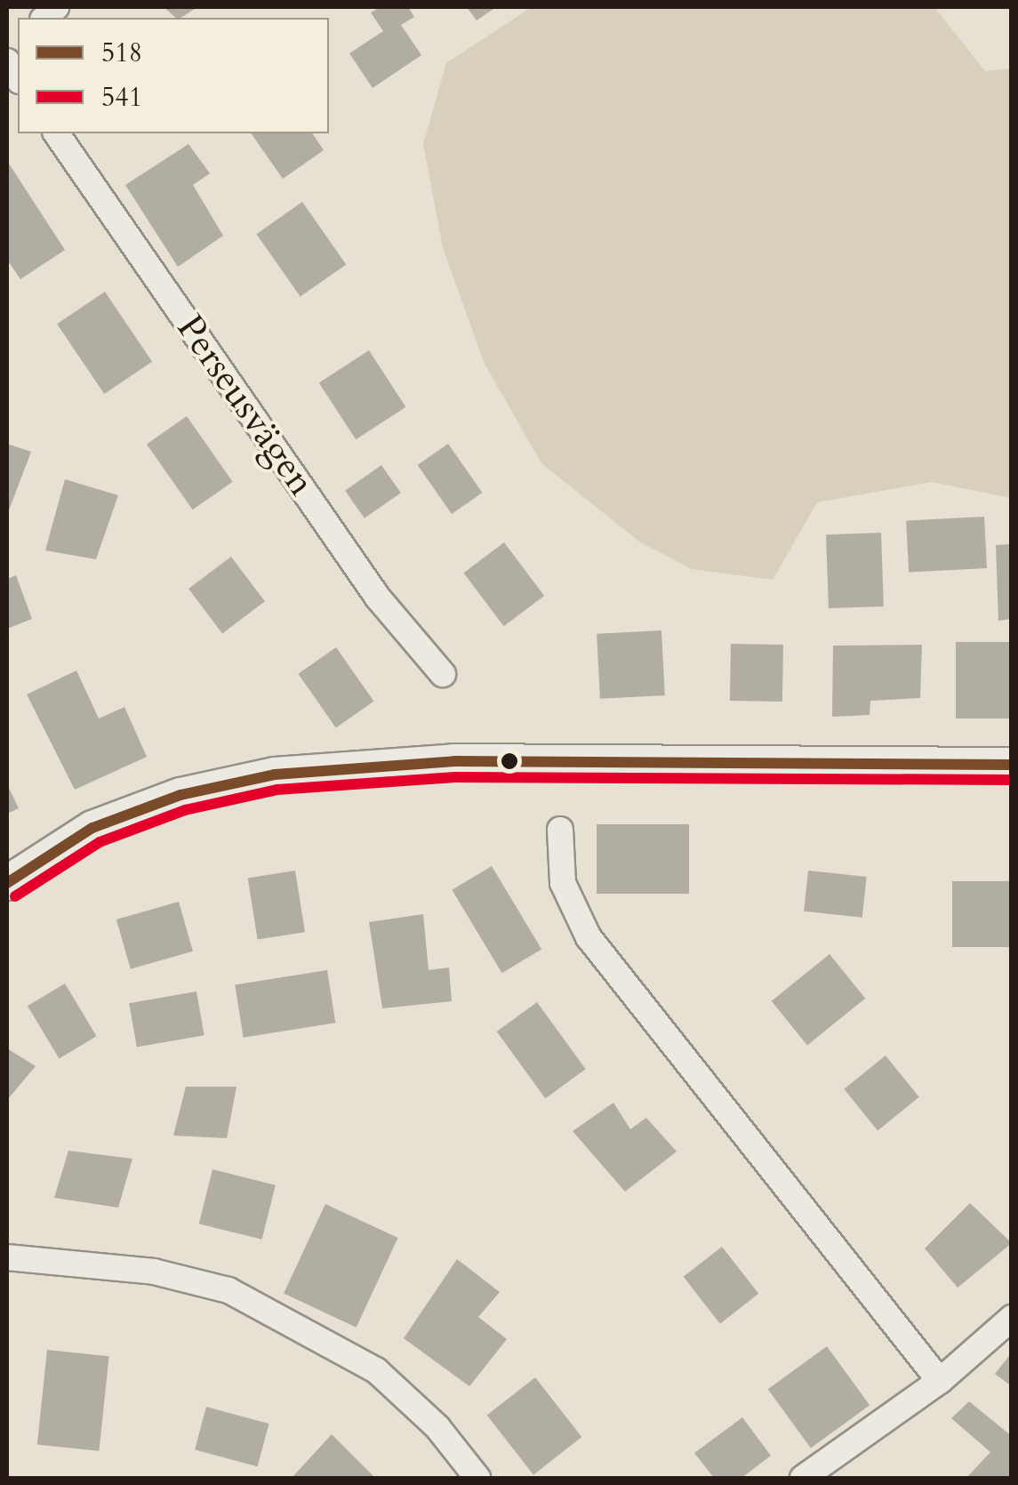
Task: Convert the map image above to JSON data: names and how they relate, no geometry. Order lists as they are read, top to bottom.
{
  "streets": {
    "street": ["Perseusvägen"]
  },
  "lines": ["transit line 518", "transit line 541"],
  "legend": ["518", "541"]
}
